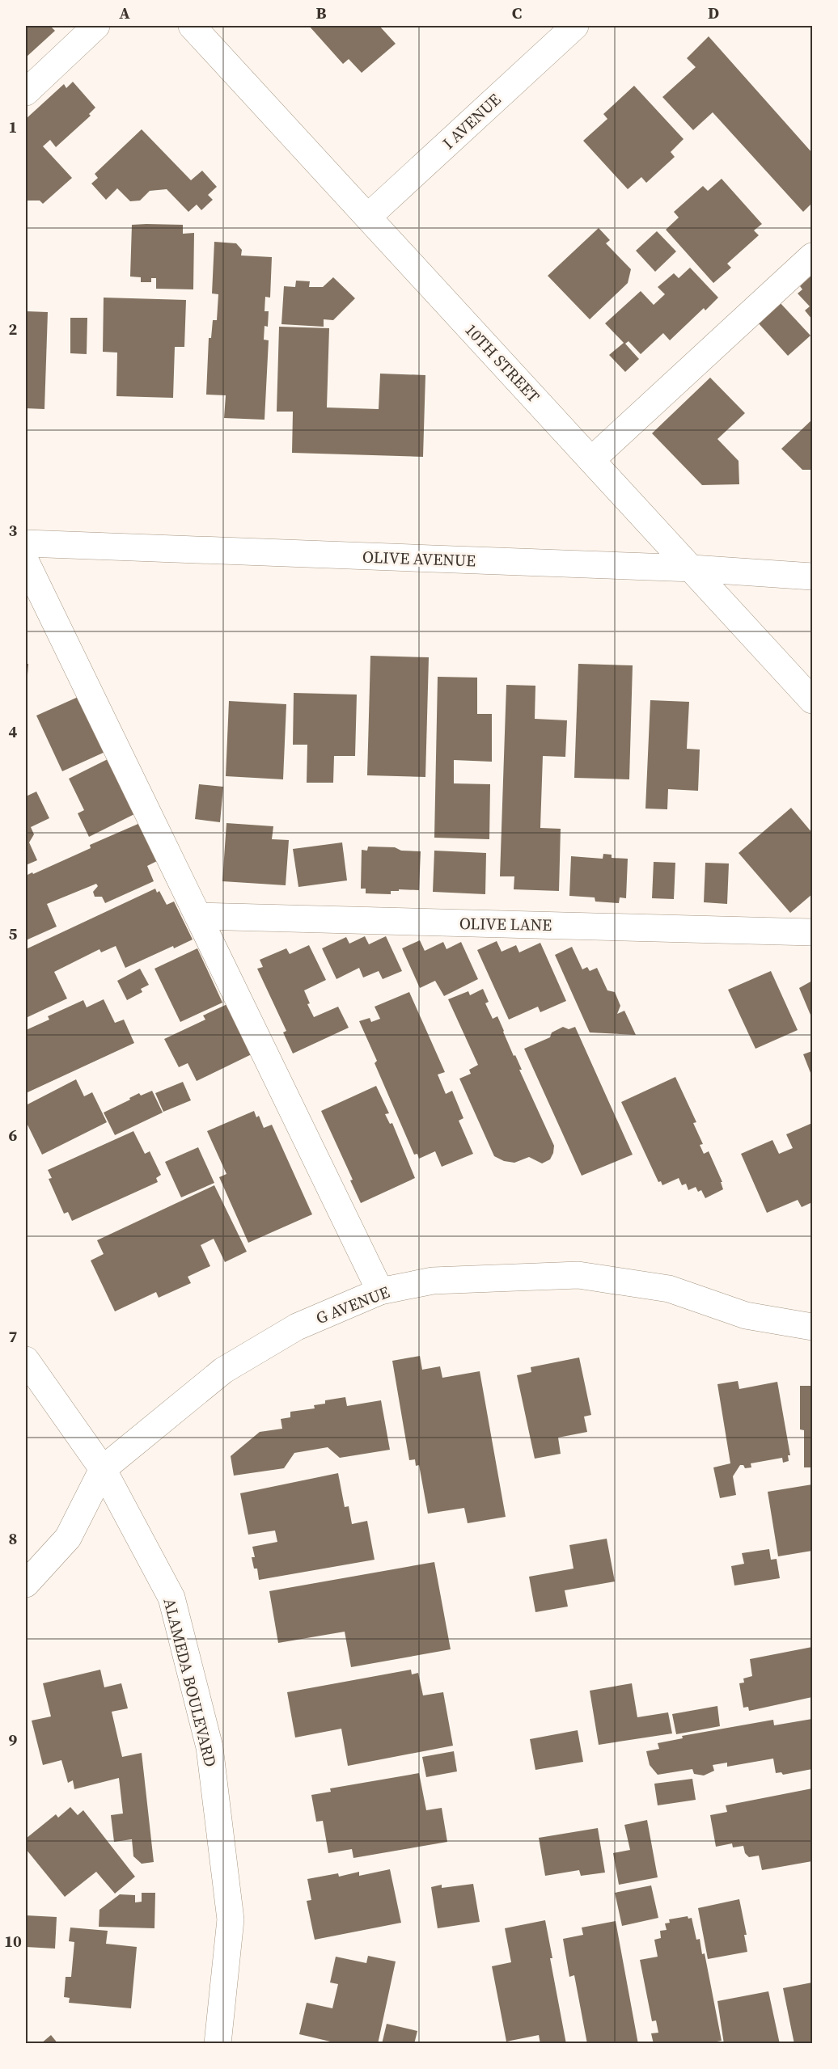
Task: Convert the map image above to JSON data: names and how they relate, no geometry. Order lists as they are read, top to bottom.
{
  "streets": {
    "street": [
      "I AVENUE",
      "10TH STREET",
      "OLIVE AVENUE",
      "OLIVE LANE",
      "G AVENUE",
      "ALAMEDA BOULEVARD"
    ]
  },
  "crossings": [
    ["I AVENUE", "10TH STREET"],
    ["10TH STREET", "OLIVE AVENUE"],
    ["G AVENUE", "ALAMEDA BOULEVARD"]
  ],
  "grid": {
    "columns": [
      "A",
      "B",
      "C",
      "D"
    ],
    "rows": [
      "1",
      "2",
      "3",
      "4",
      "5",
      "6",
      "7",
      "8",
      "9",
      "10"
    ]
  }
}
